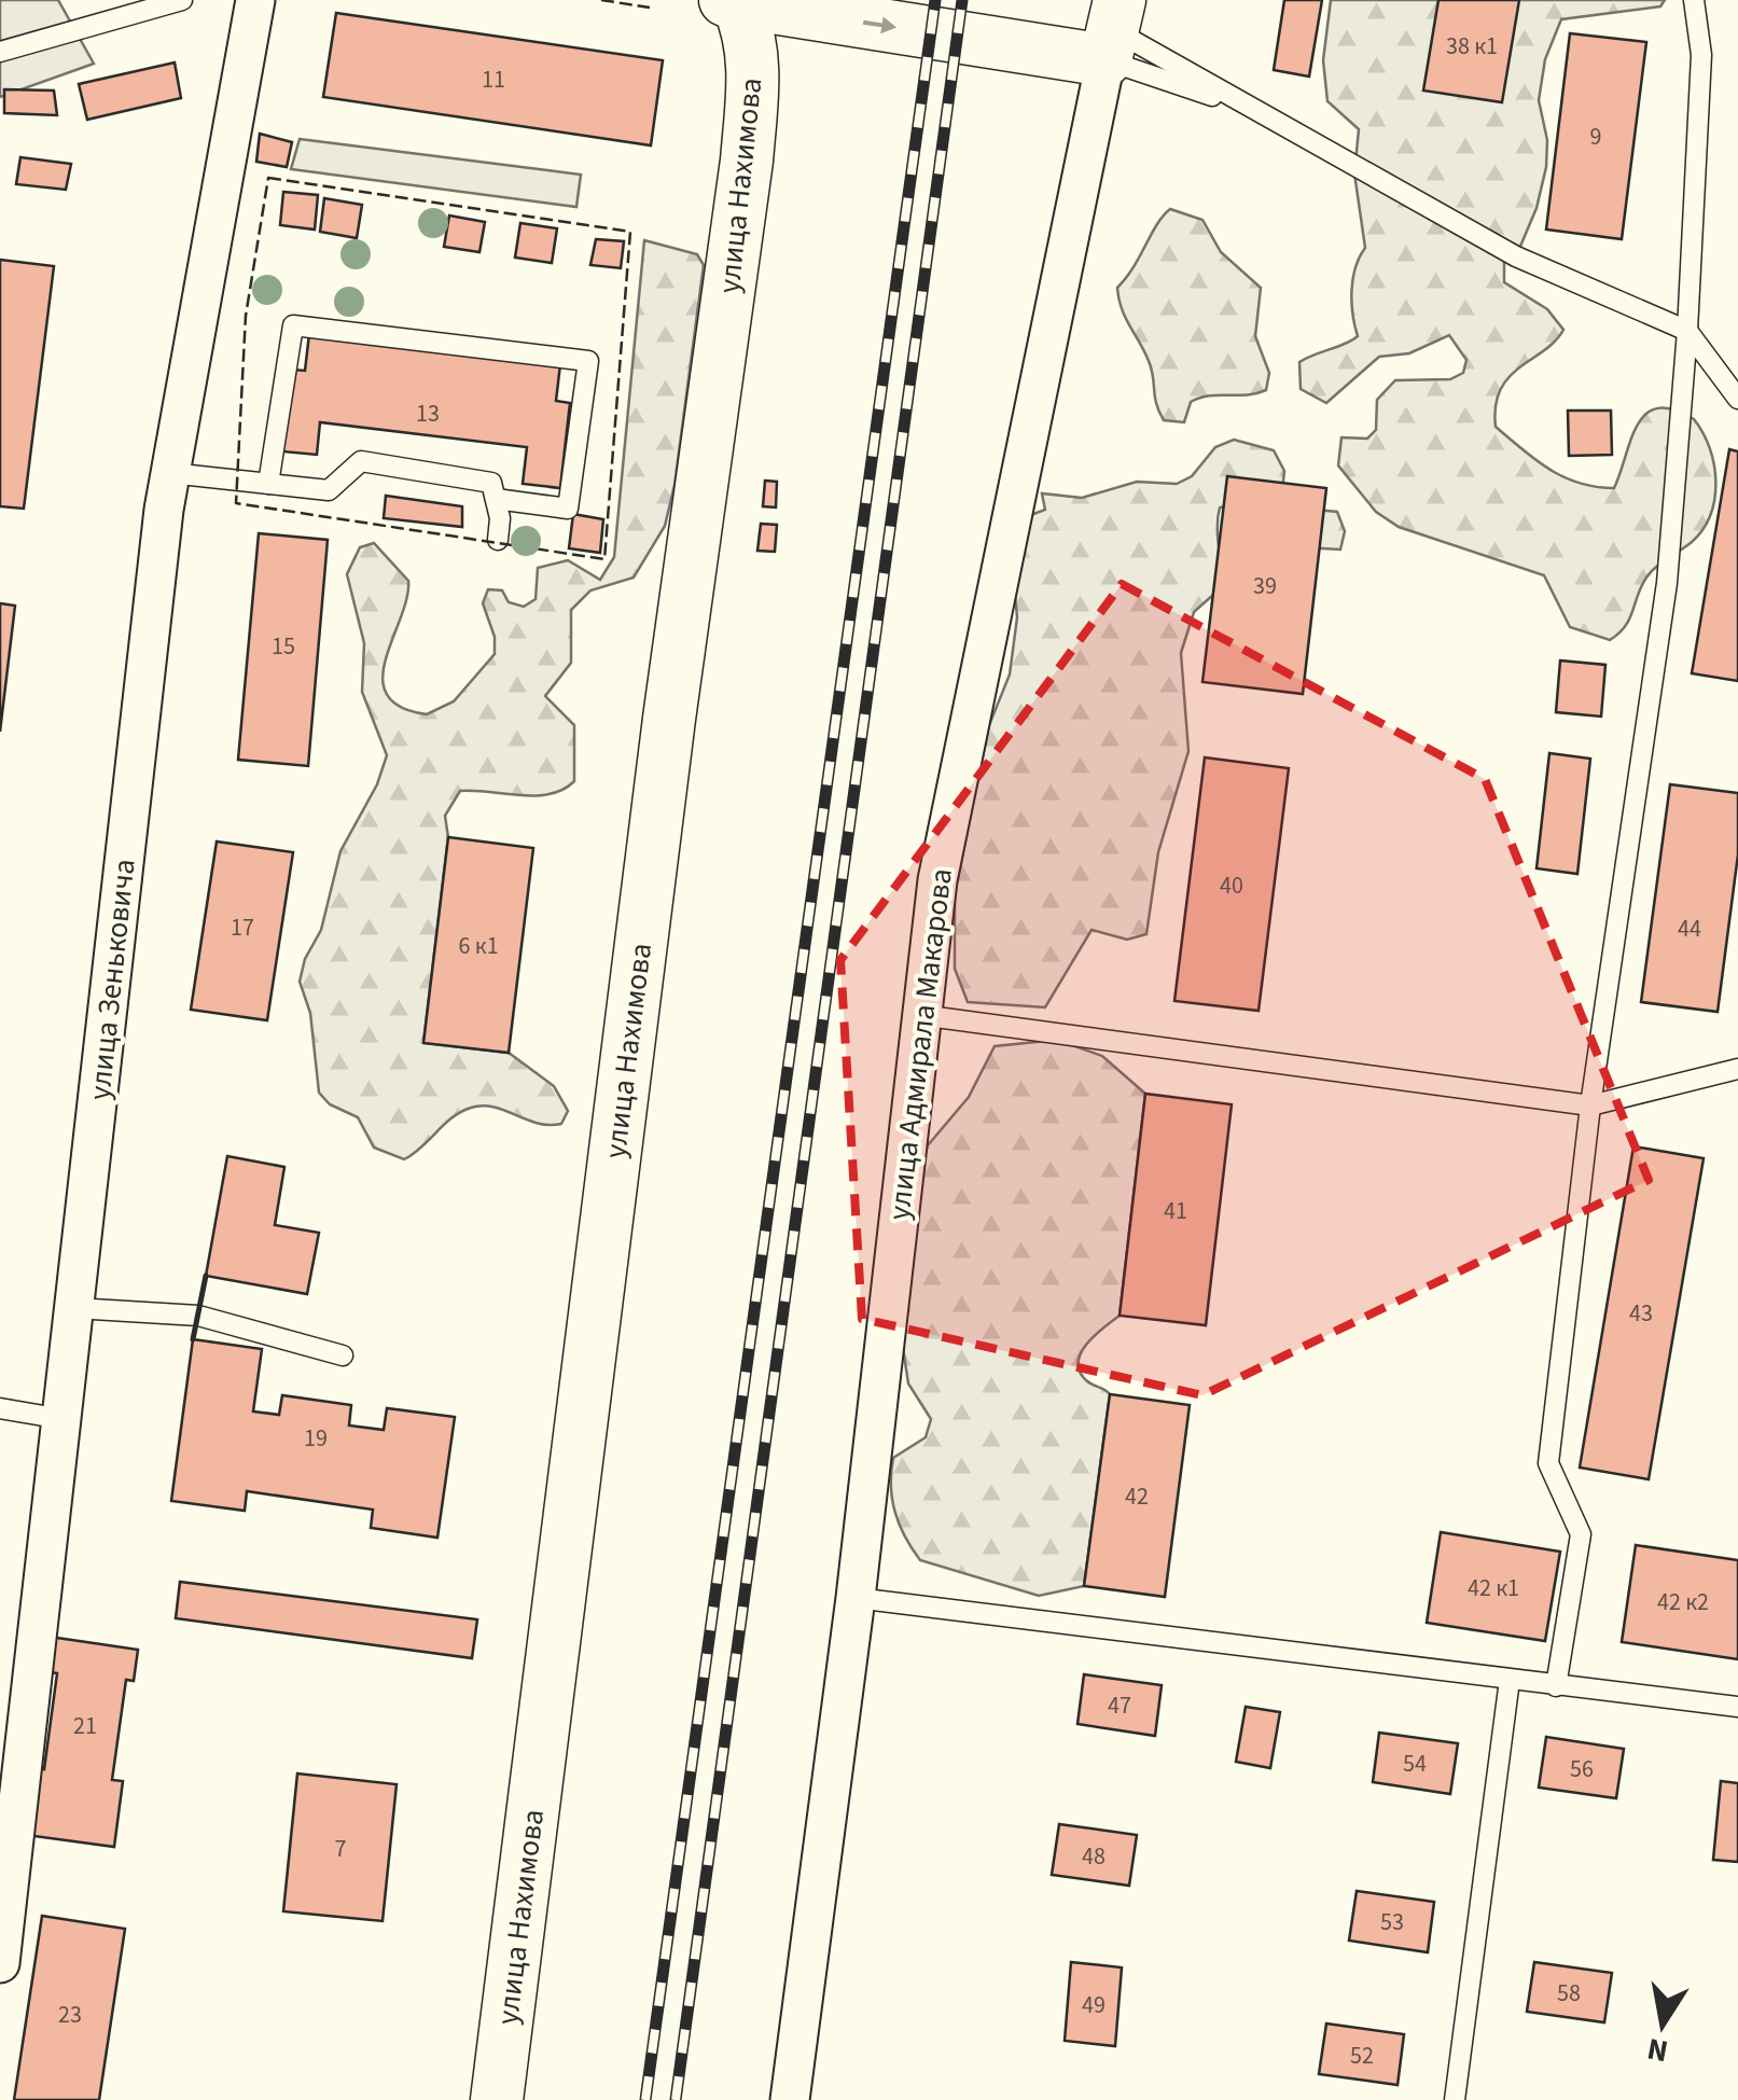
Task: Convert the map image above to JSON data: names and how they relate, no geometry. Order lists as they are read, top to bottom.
{
  "streets": {
    "main road": ["улица Нахимова"],
    "street": ["улица Зеньковича", "улица Адмирала Макарова"]
  },
  "house_numbers": [
    "38 к1",
    "11",
    "9",
    "13",
    "39",
    "15",
    "40",
    "17",
    "44",
    "6 к1",
    "41",
    "43",
    "19",
    "42",
    "42 к1",
    "42 к2",
    "47",
    "21",
    "54",
    "56",
    "7",
    "48",
    "53",
    "58",
    "49",
    "23",
    "52"
  ],
  "north": "bottom"
}
